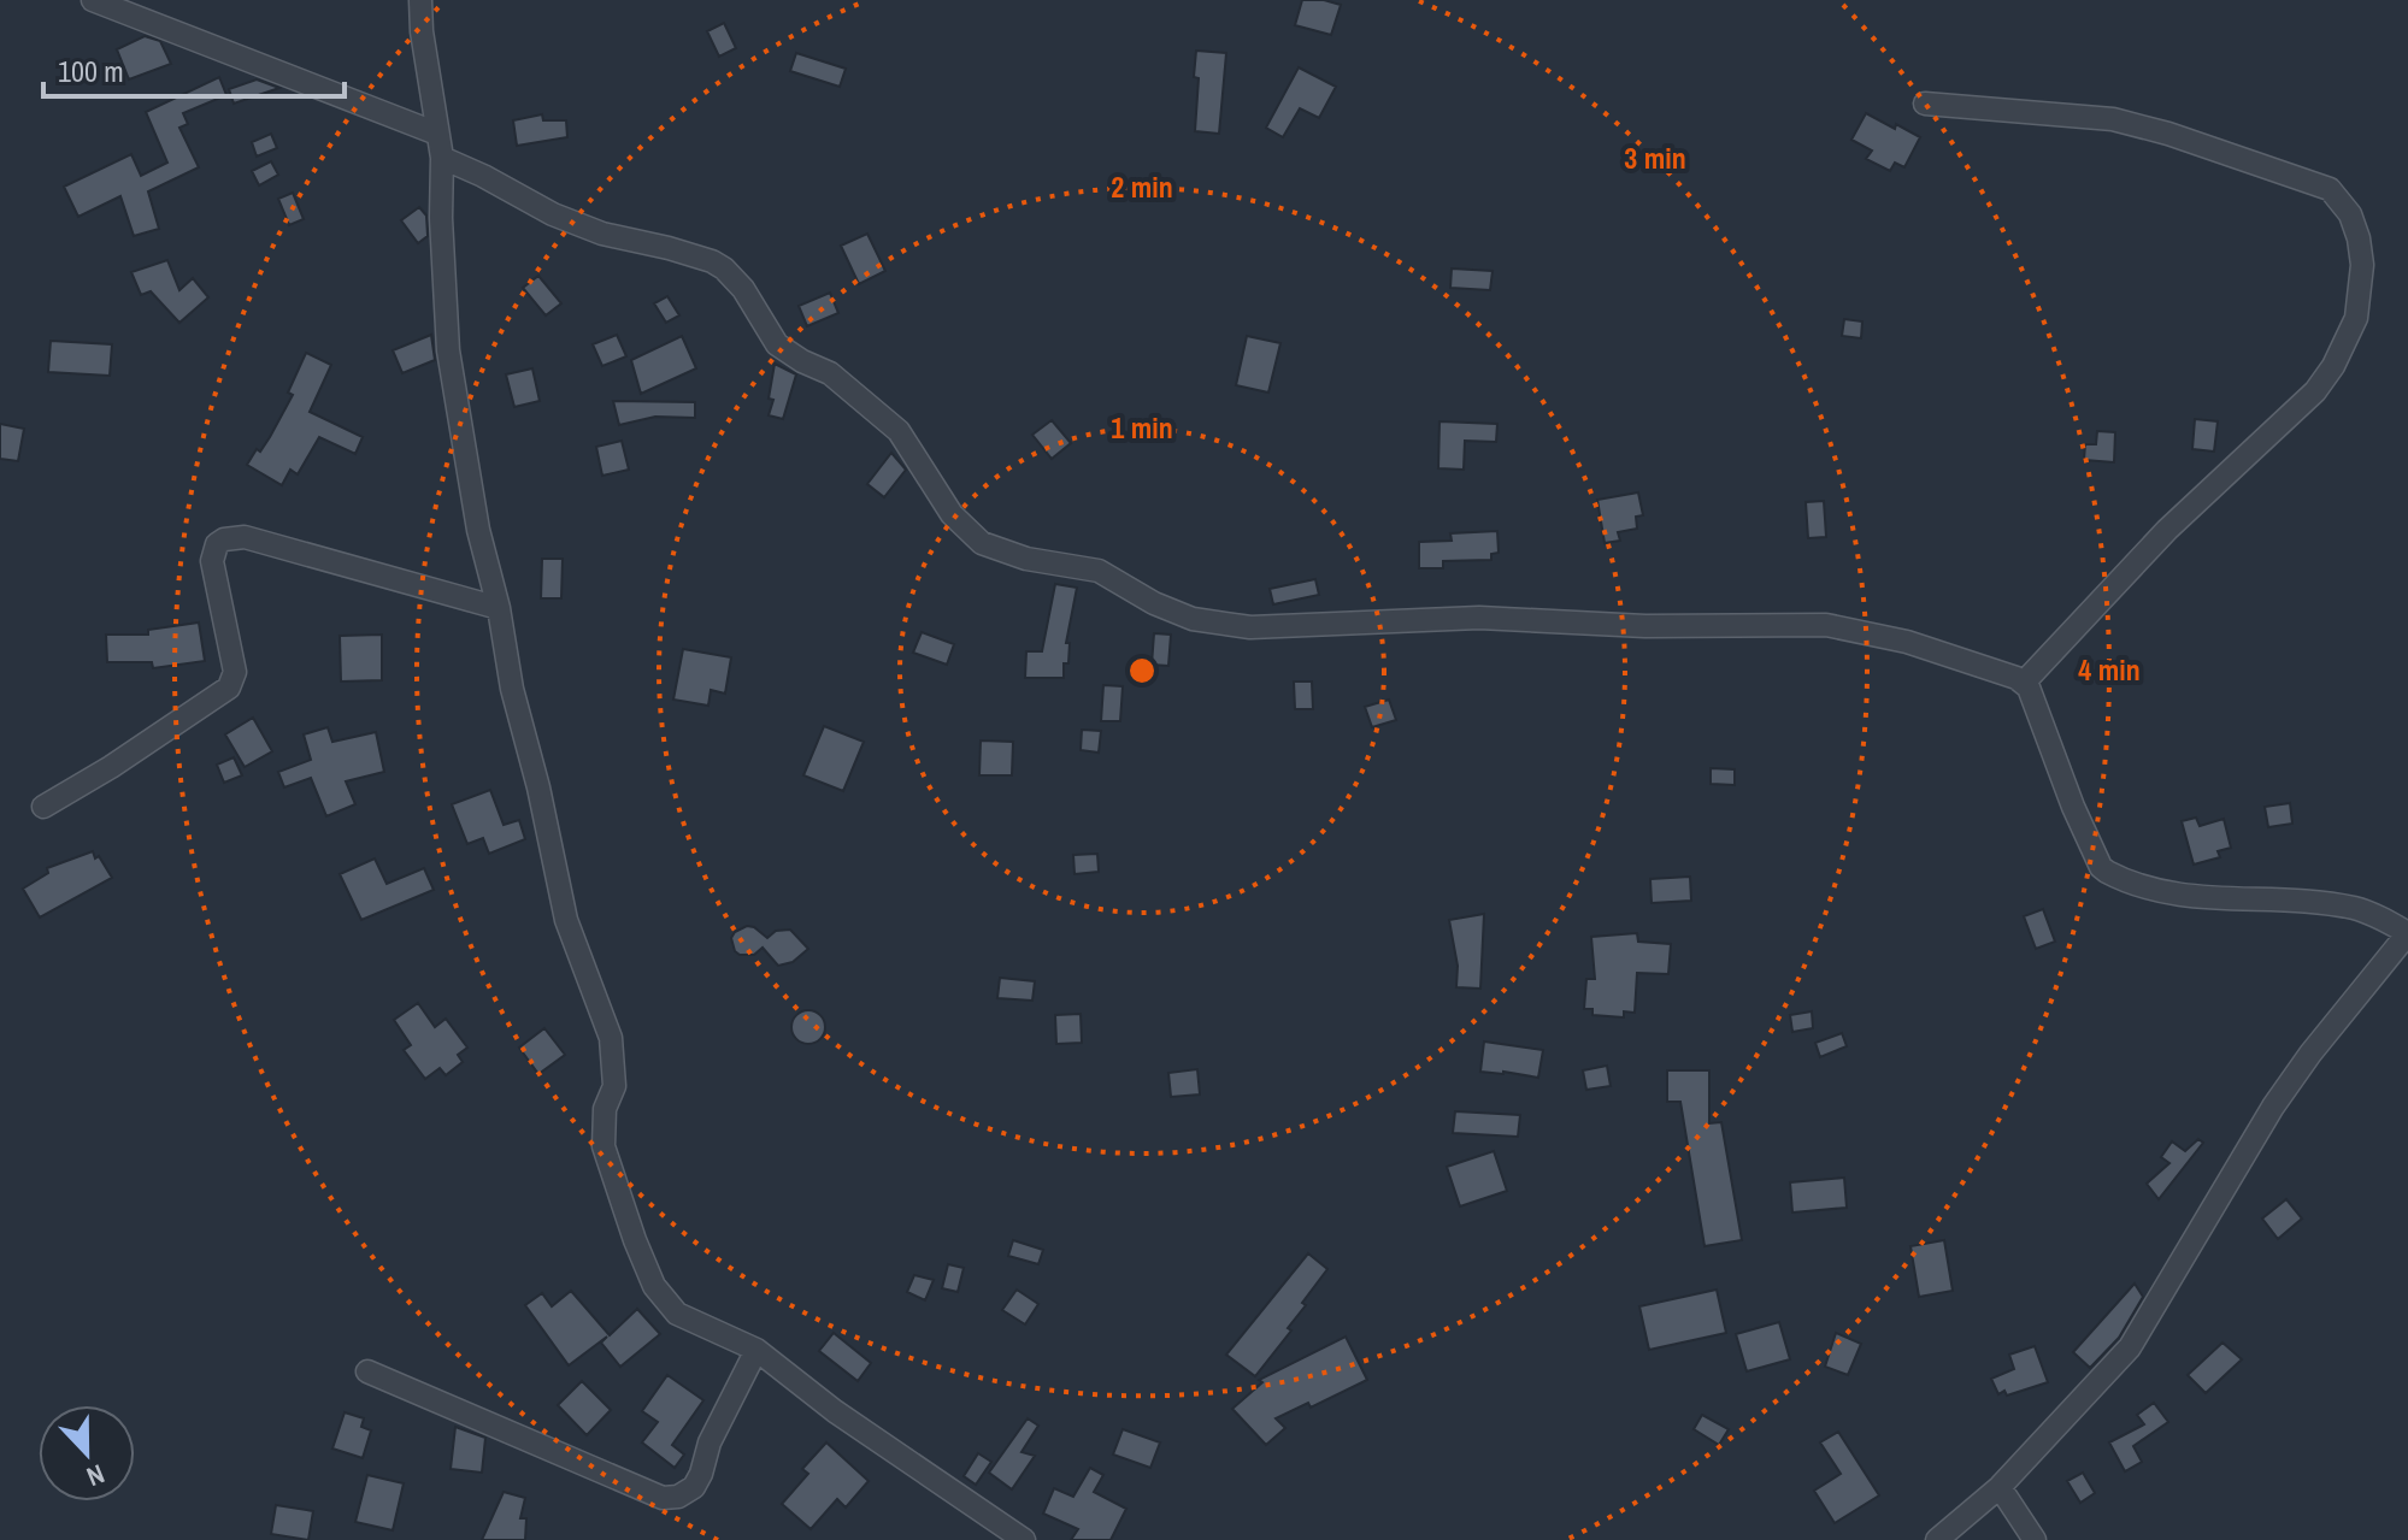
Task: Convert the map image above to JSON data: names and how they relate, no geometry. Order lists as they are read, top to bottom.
{
  "scale_bar": "100 m",
  "north": "bottom",
  "rings": [
    "3 min",
    "2 min",
    "1 min",
    "4 min"
  ]
}
